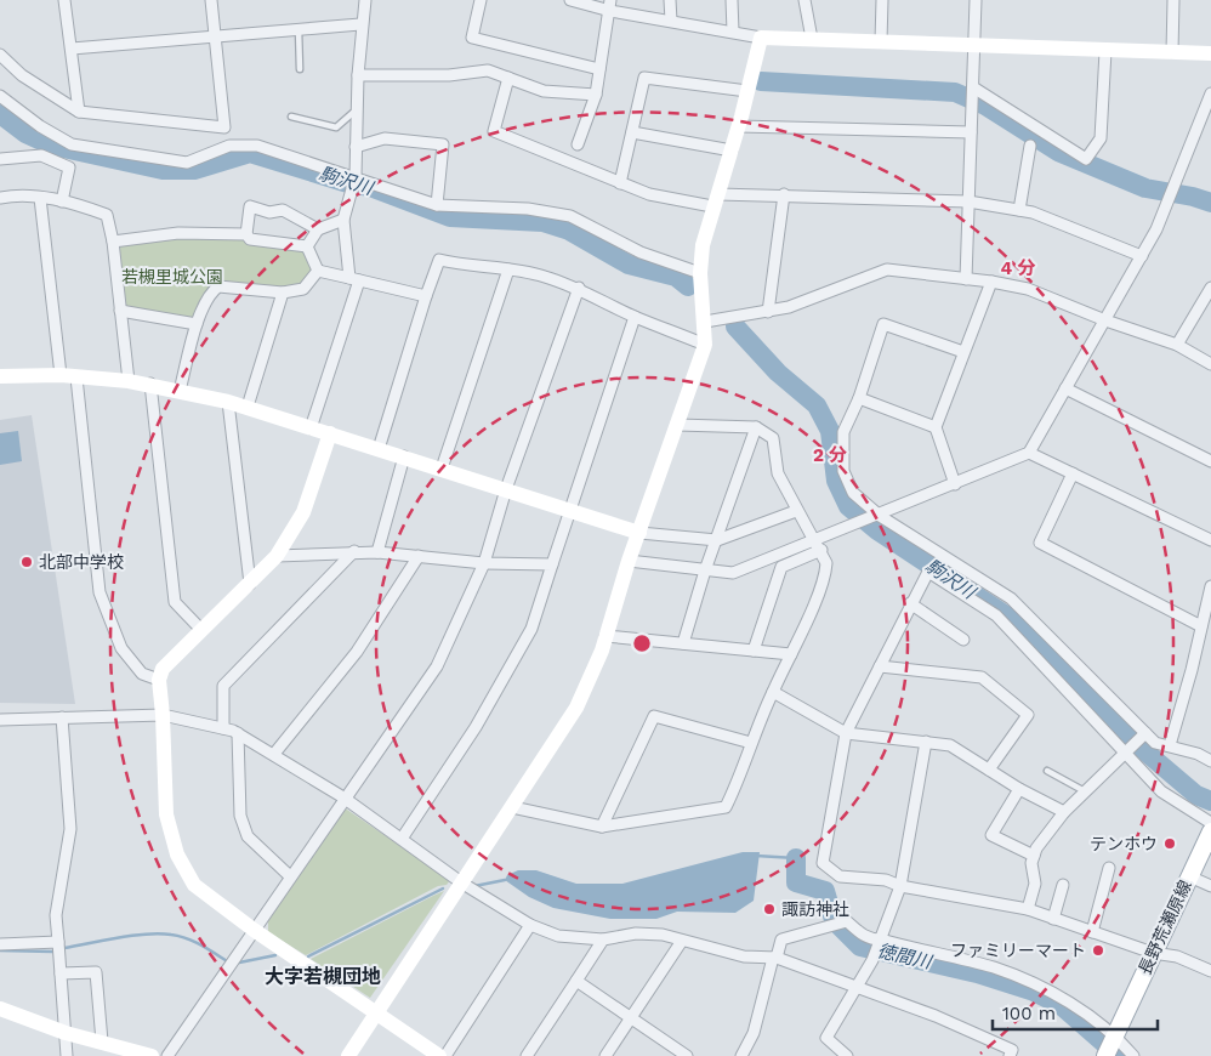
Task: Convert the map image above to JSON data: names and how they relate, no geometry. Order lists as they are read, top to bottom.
{
  "streets": {
    "main road": ["長野荒瀬原線"]
  },
  "districts": ["大字若槻団地"],
  "water": ["駒沢川", "徳間川"],
  "parks": ["若槻里城公園"],
  "places": [
    "北部中学校",
    "テンホウ",
    "諏訪神社",
    "ファミリーマート"
  ],
  "scale_bar": "100 m",
  "rings": ["4 分", "2 分"]
}
